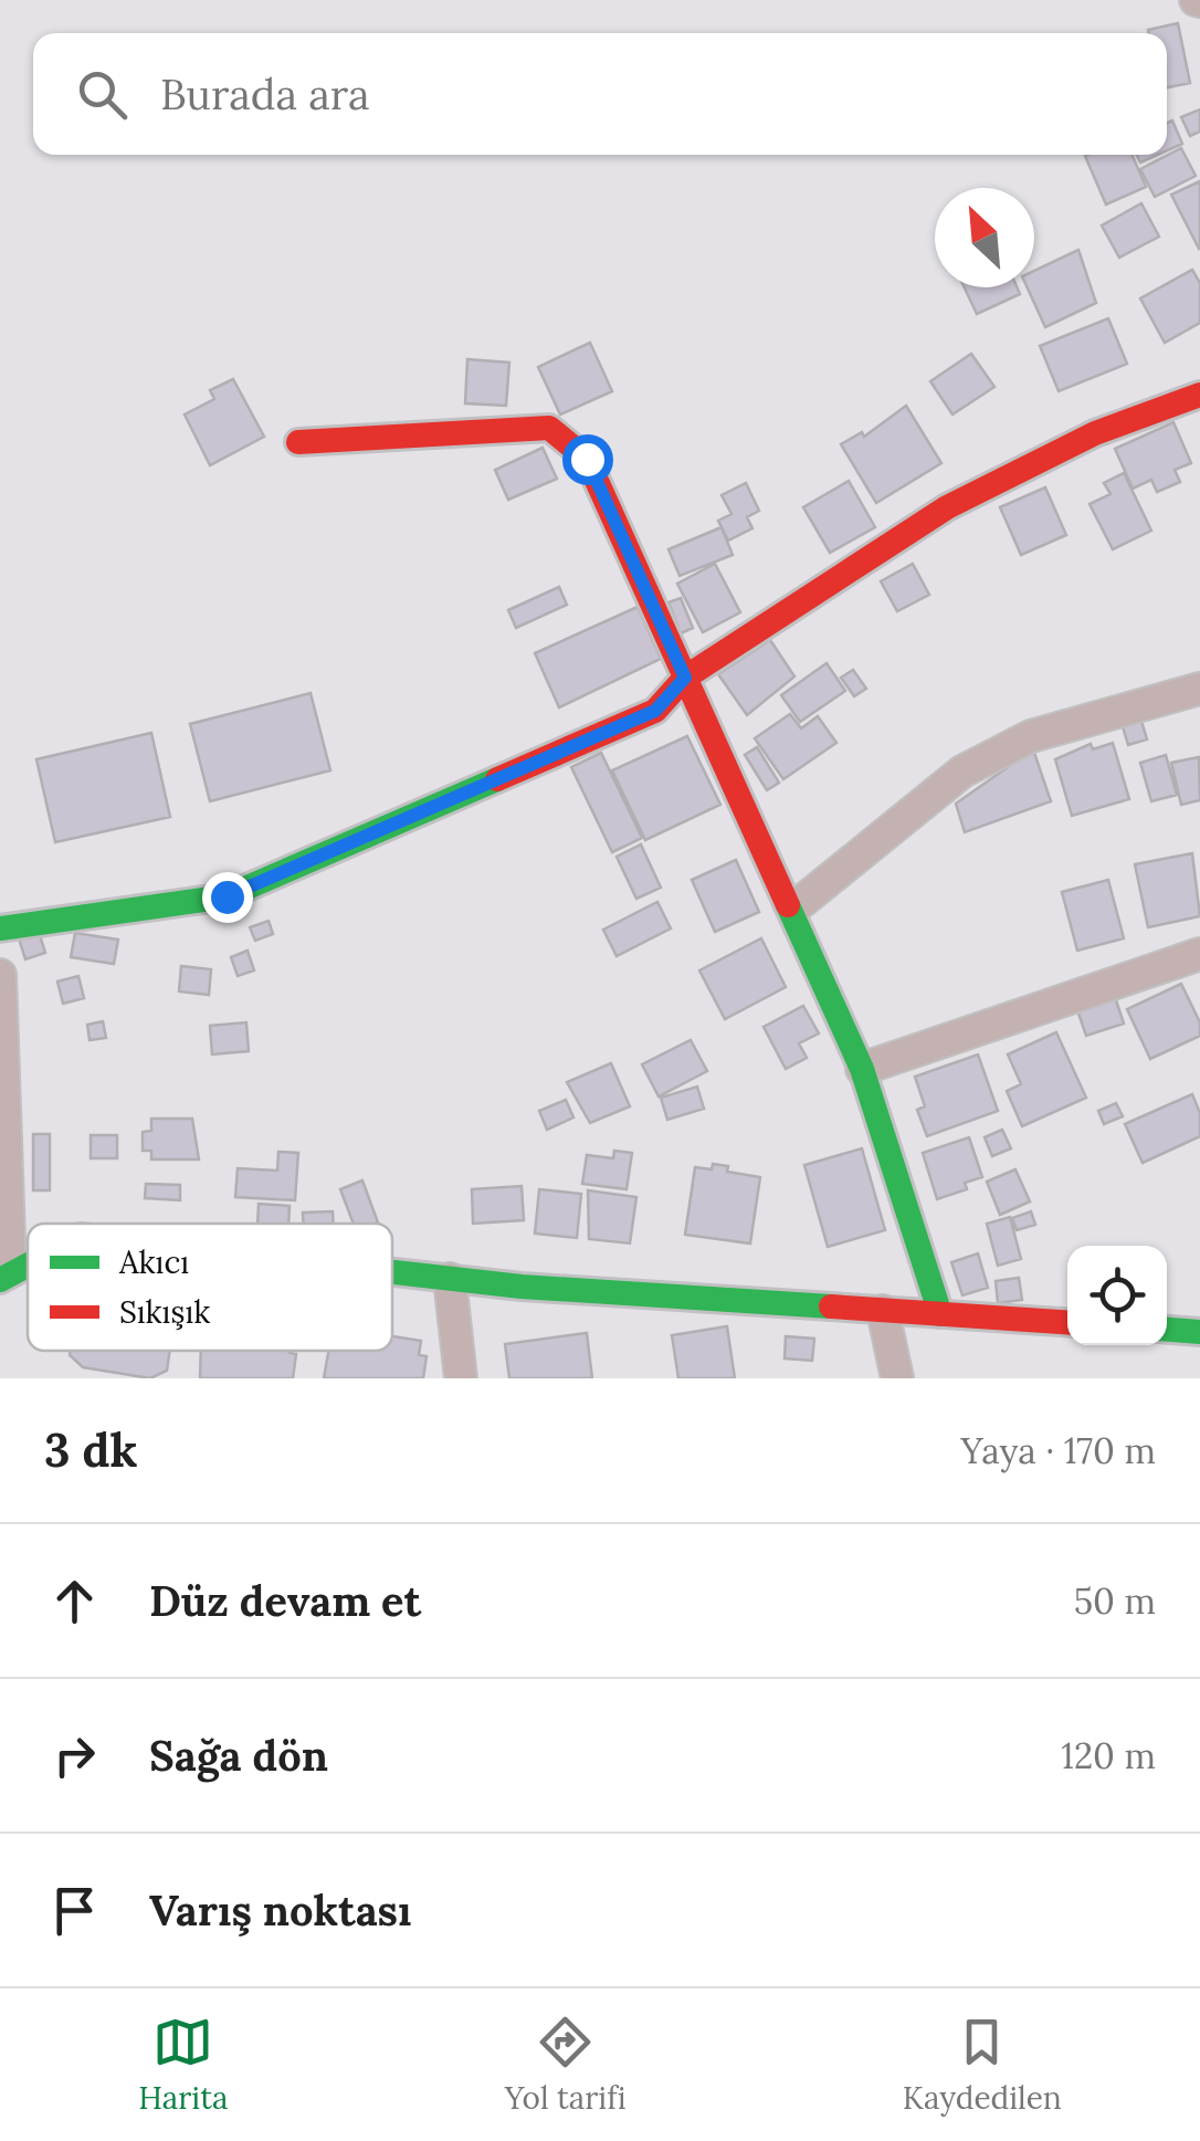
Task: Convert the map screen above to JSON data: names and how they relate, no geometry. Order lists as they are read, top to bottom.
{
  "legend": ["Akıcı", "Sıkışık"],
  "north": "top left",
  "page": {
    "search": "Burada ara",
    "heading": ["3 dk", "Yaya · 170 m"],
    "list": [
      ["Düz devam et", "50 m"],
      ["Sağa dön", "120 m"],
      "Varış noktası"
    ],
    "nav": ["Harita", "Yol tarifi", "Kaydedilen"]
  }
}
